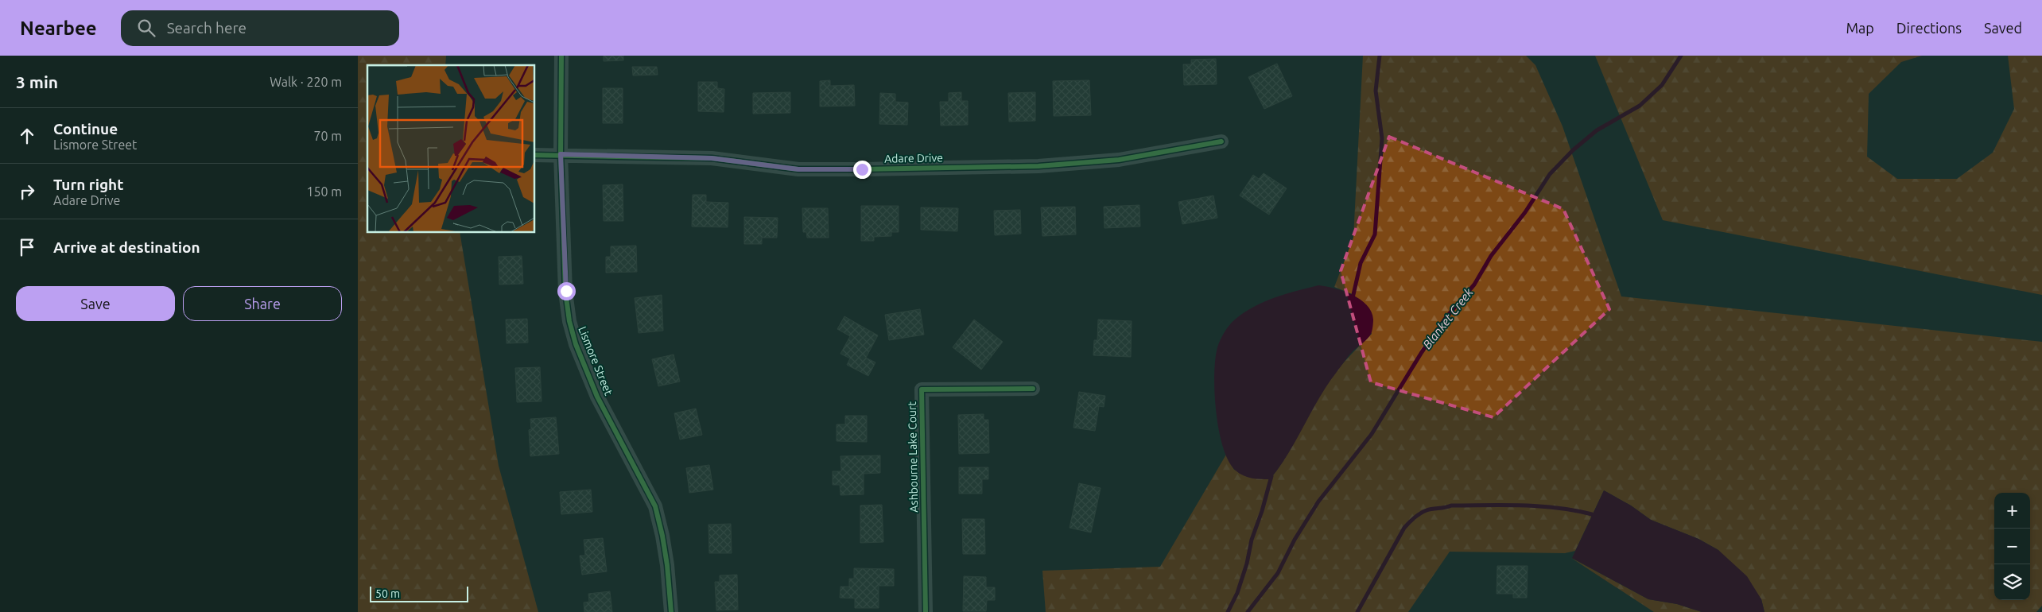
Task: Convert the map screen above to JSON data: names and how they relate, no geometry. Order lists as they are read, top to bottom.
{
  "streets": {
    "street": ["Adare Drive", "Lismore Street", "Ashbourne Lake Court"]
  },
  "crossings": [
    ["Adare Drive", "Lismore Street"]
  ],
  "water": ["Blanket Creek"],
  "scale_bar": "50 m",
  "page": {
    "header": "Nearbee",
    "search": "Search here",
    "nav": ["Map", "Directions", "Saved"],
    "heading": ["3 min", "Walk · 220 m"],
    "list": [
      ["Continue", "Lismore Street", "70 m"],
      ["Turn right", "Adare Drive", "150 m"],
      "Arrive at destination"
    ],
    "buttons": ["Save", "Share"],
    "map_buttons": ["+", "−"],
    "scale": "50 m"
  }
}
